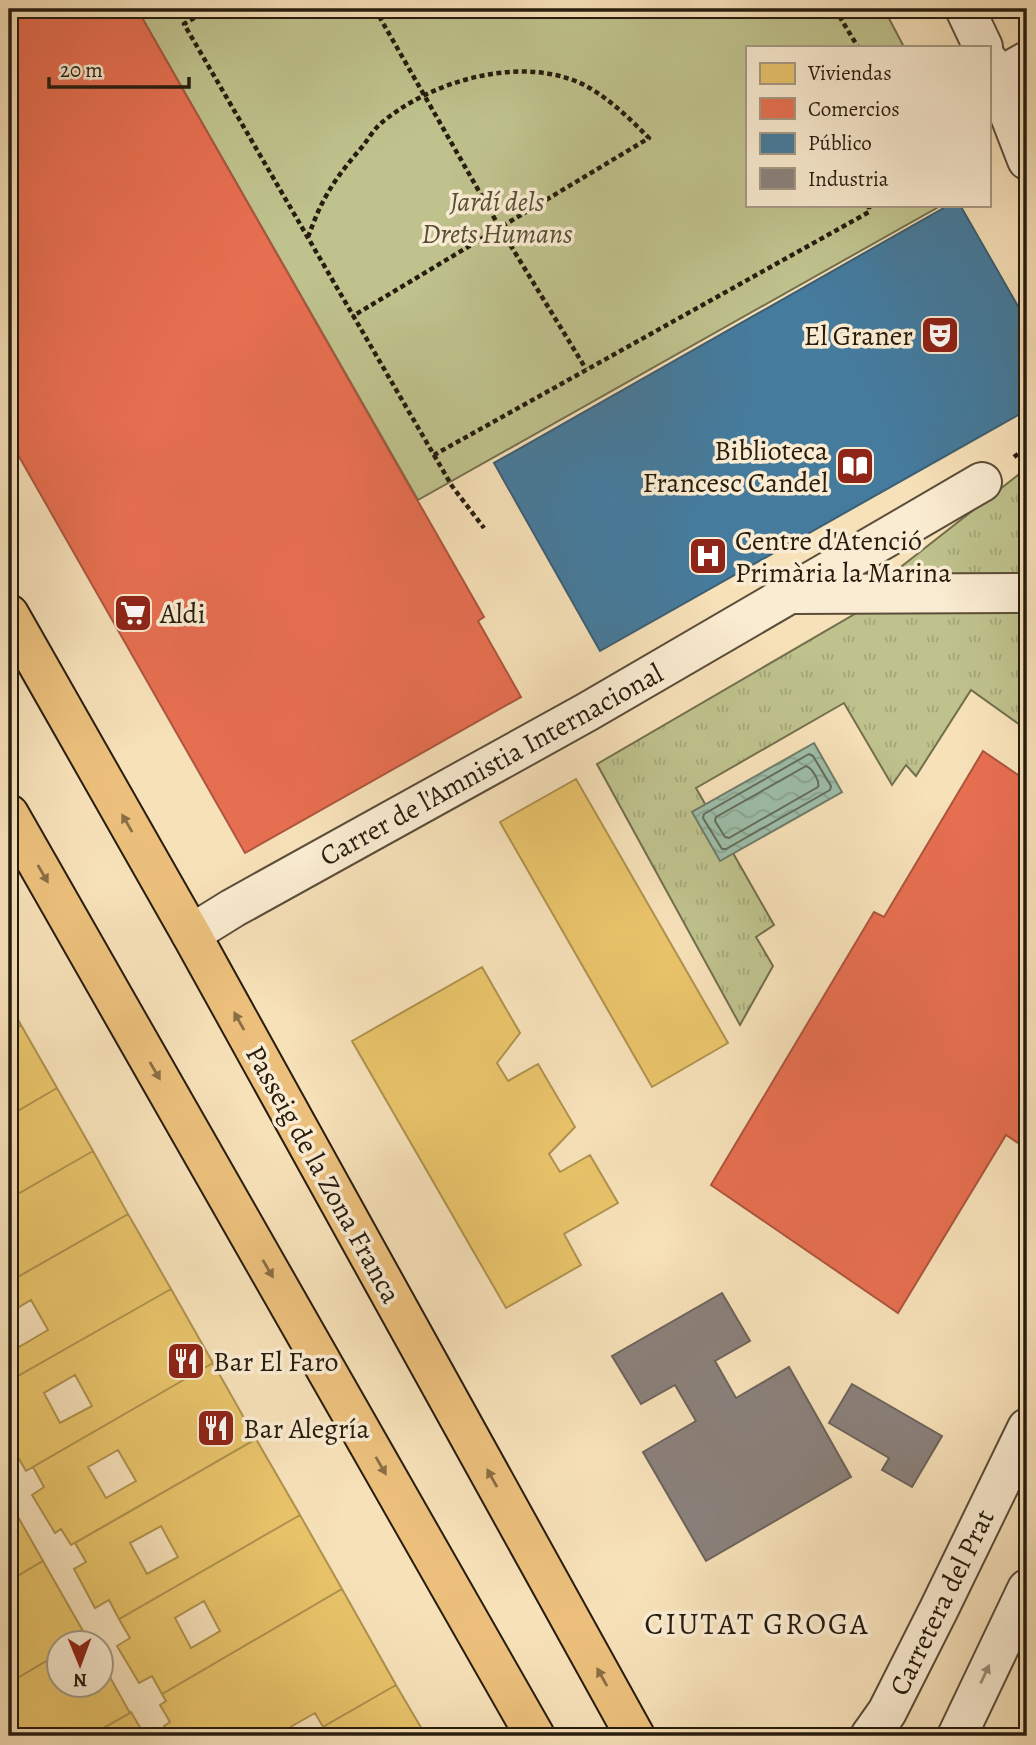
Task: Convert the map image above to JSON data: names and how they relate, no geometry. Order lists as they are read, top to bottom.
{
  "streets": {
    "main road": ["Passeig de la Zona Franca"],
    "street": ["Carrer de l'Amnistia Internacional", "Carretera del Prat"]
  },
  "crossings": [
    ["Carrer de l'Amnistia Internacional", "Passeig de la Zona Franca"]
  ],
  "districts": ["CIUTAT GROGA"],
  "parks": ["Jardí dels Drets Humans"],
  "places": {
    "theatre": ["El Graner"],
    "library": ["Biblioteca Francesc Candel"],
    "hospital": ["Centre d'Atenció Primària la Marina"],
    "supermarket": ["Aldi"],
    "restaurant": ["Bar El Faro", "Bar Alegría"]
  },
  "legend": [
    "Viviendas",
    "Comercios",
    "Público",
    "Industria"
  ],
  "scale_bar": "20 m",
  "north": "bottom"
}
